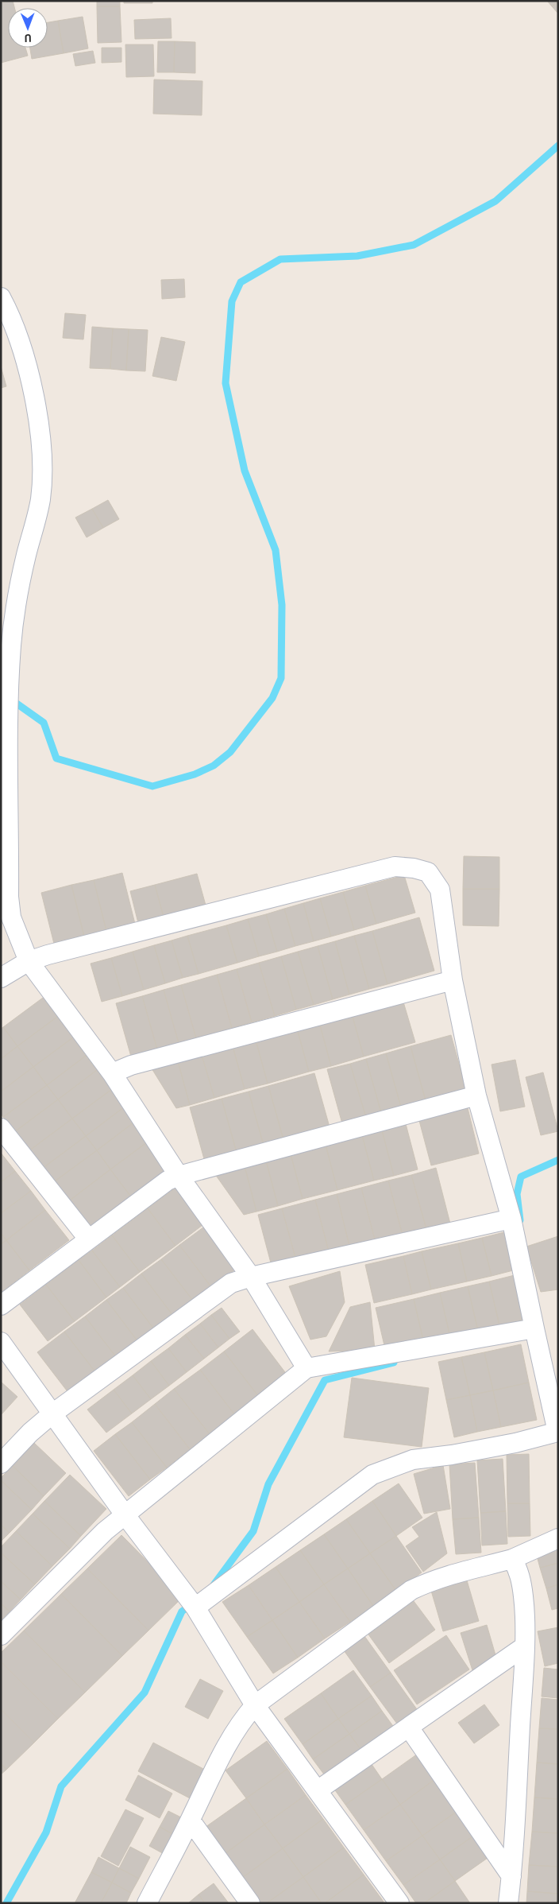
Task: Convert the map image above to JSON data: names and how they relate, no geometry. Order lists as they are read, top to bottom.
{
  "north": "bottom"
}
